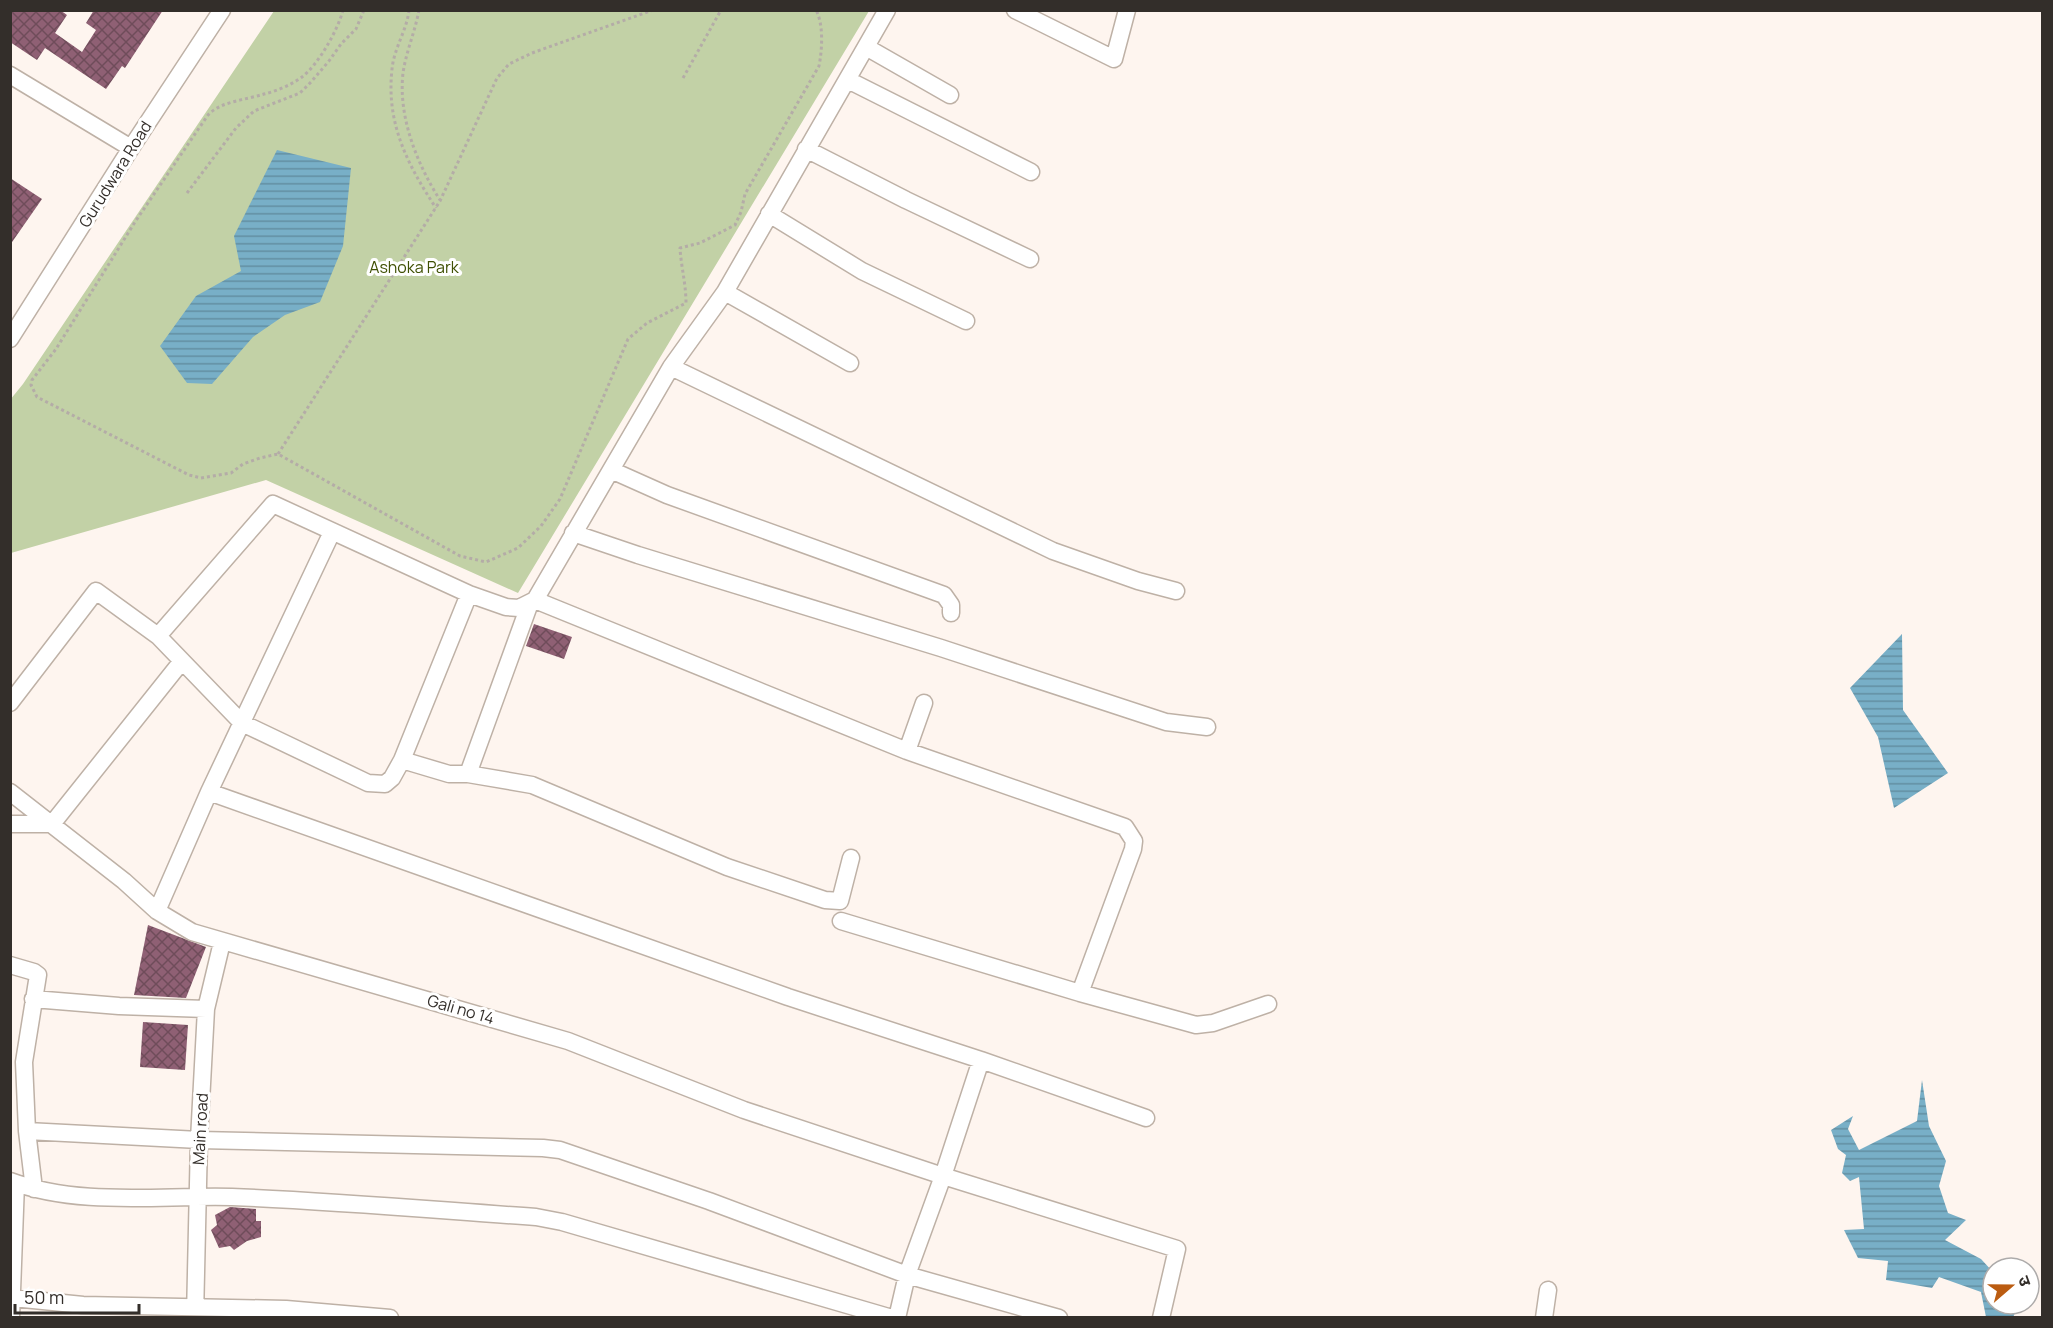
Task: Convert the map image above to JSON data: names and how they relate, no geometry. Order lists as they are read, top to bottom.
{
  "streets": {
    "street": ["Gurudwara Road", "Gali no 14", "Main road"]
  },
  "crossings": [
    ["Gali no 14", "Main road"]
  ],
  "parks": ["Ashoka Park"],
  "scale_bar": "50 m",
  "north": "right"
}
